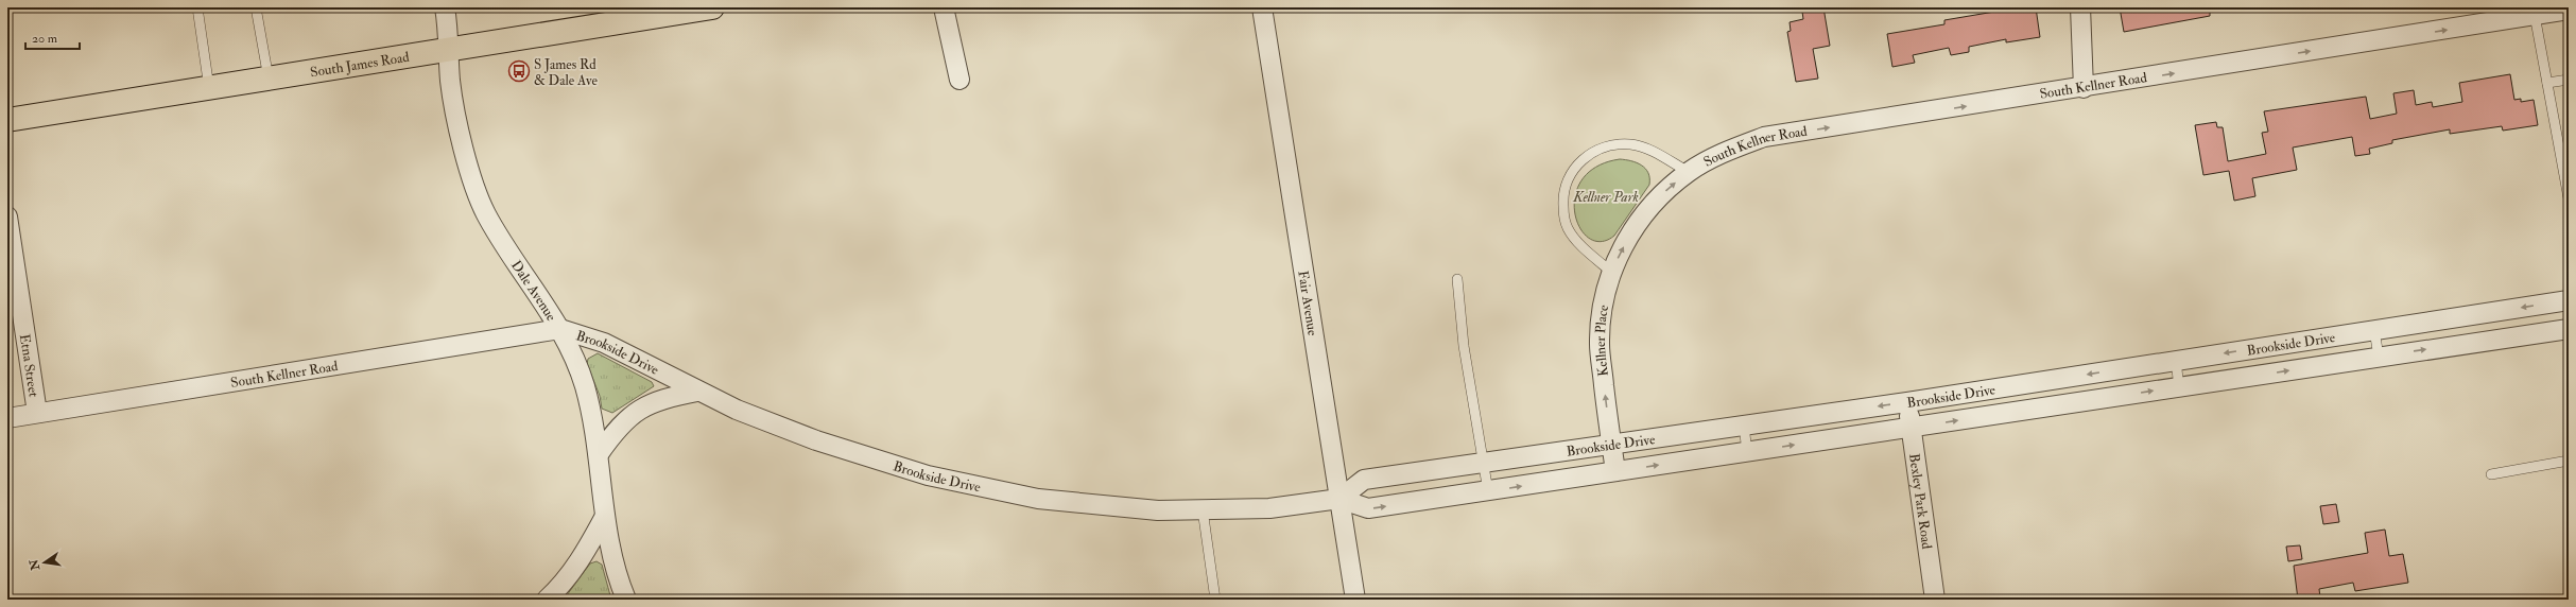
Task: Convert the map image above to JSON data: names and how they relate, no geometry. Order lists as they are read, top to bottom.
{
  "streets": {
    "main road": ["South James Road"],
    "street": [
      "South Kellner Road",
      "Dale Avenue",
      "Fair Avenue",
      "Kellner Place",
      "Brookside Drive",
      "Etna Street",
      "Bexley Park Road"
    ]
  },
  "crossings": [
    ["South James Road", "Dale Avenue"],
    ["South Kellner Road", "Dale Avenue"],
    ["South Kellner Road", "Kellner Place"],
    ["South Kellner Road", "Brookside Drive"],
    ["South Kellner Road", "Etna Street"],
    ["Dale Avenue", "Brookside Drive"],
    ["Fair Avenue", "Brookside Drive"],
    ["Kellner Place", "Brookside Drive"],
    ["Brookside Drive", "Bexley Park Road"]
  ],
  "one_way": ["South Kellner Road", "Kellner Place"],
  "parks": ["Kellner Park"],
  "places": {
    "bus stop": ["S James Rd & Dale Ave"]
  },
  "scale_bar": "20 m",
  "north": "left"
}
